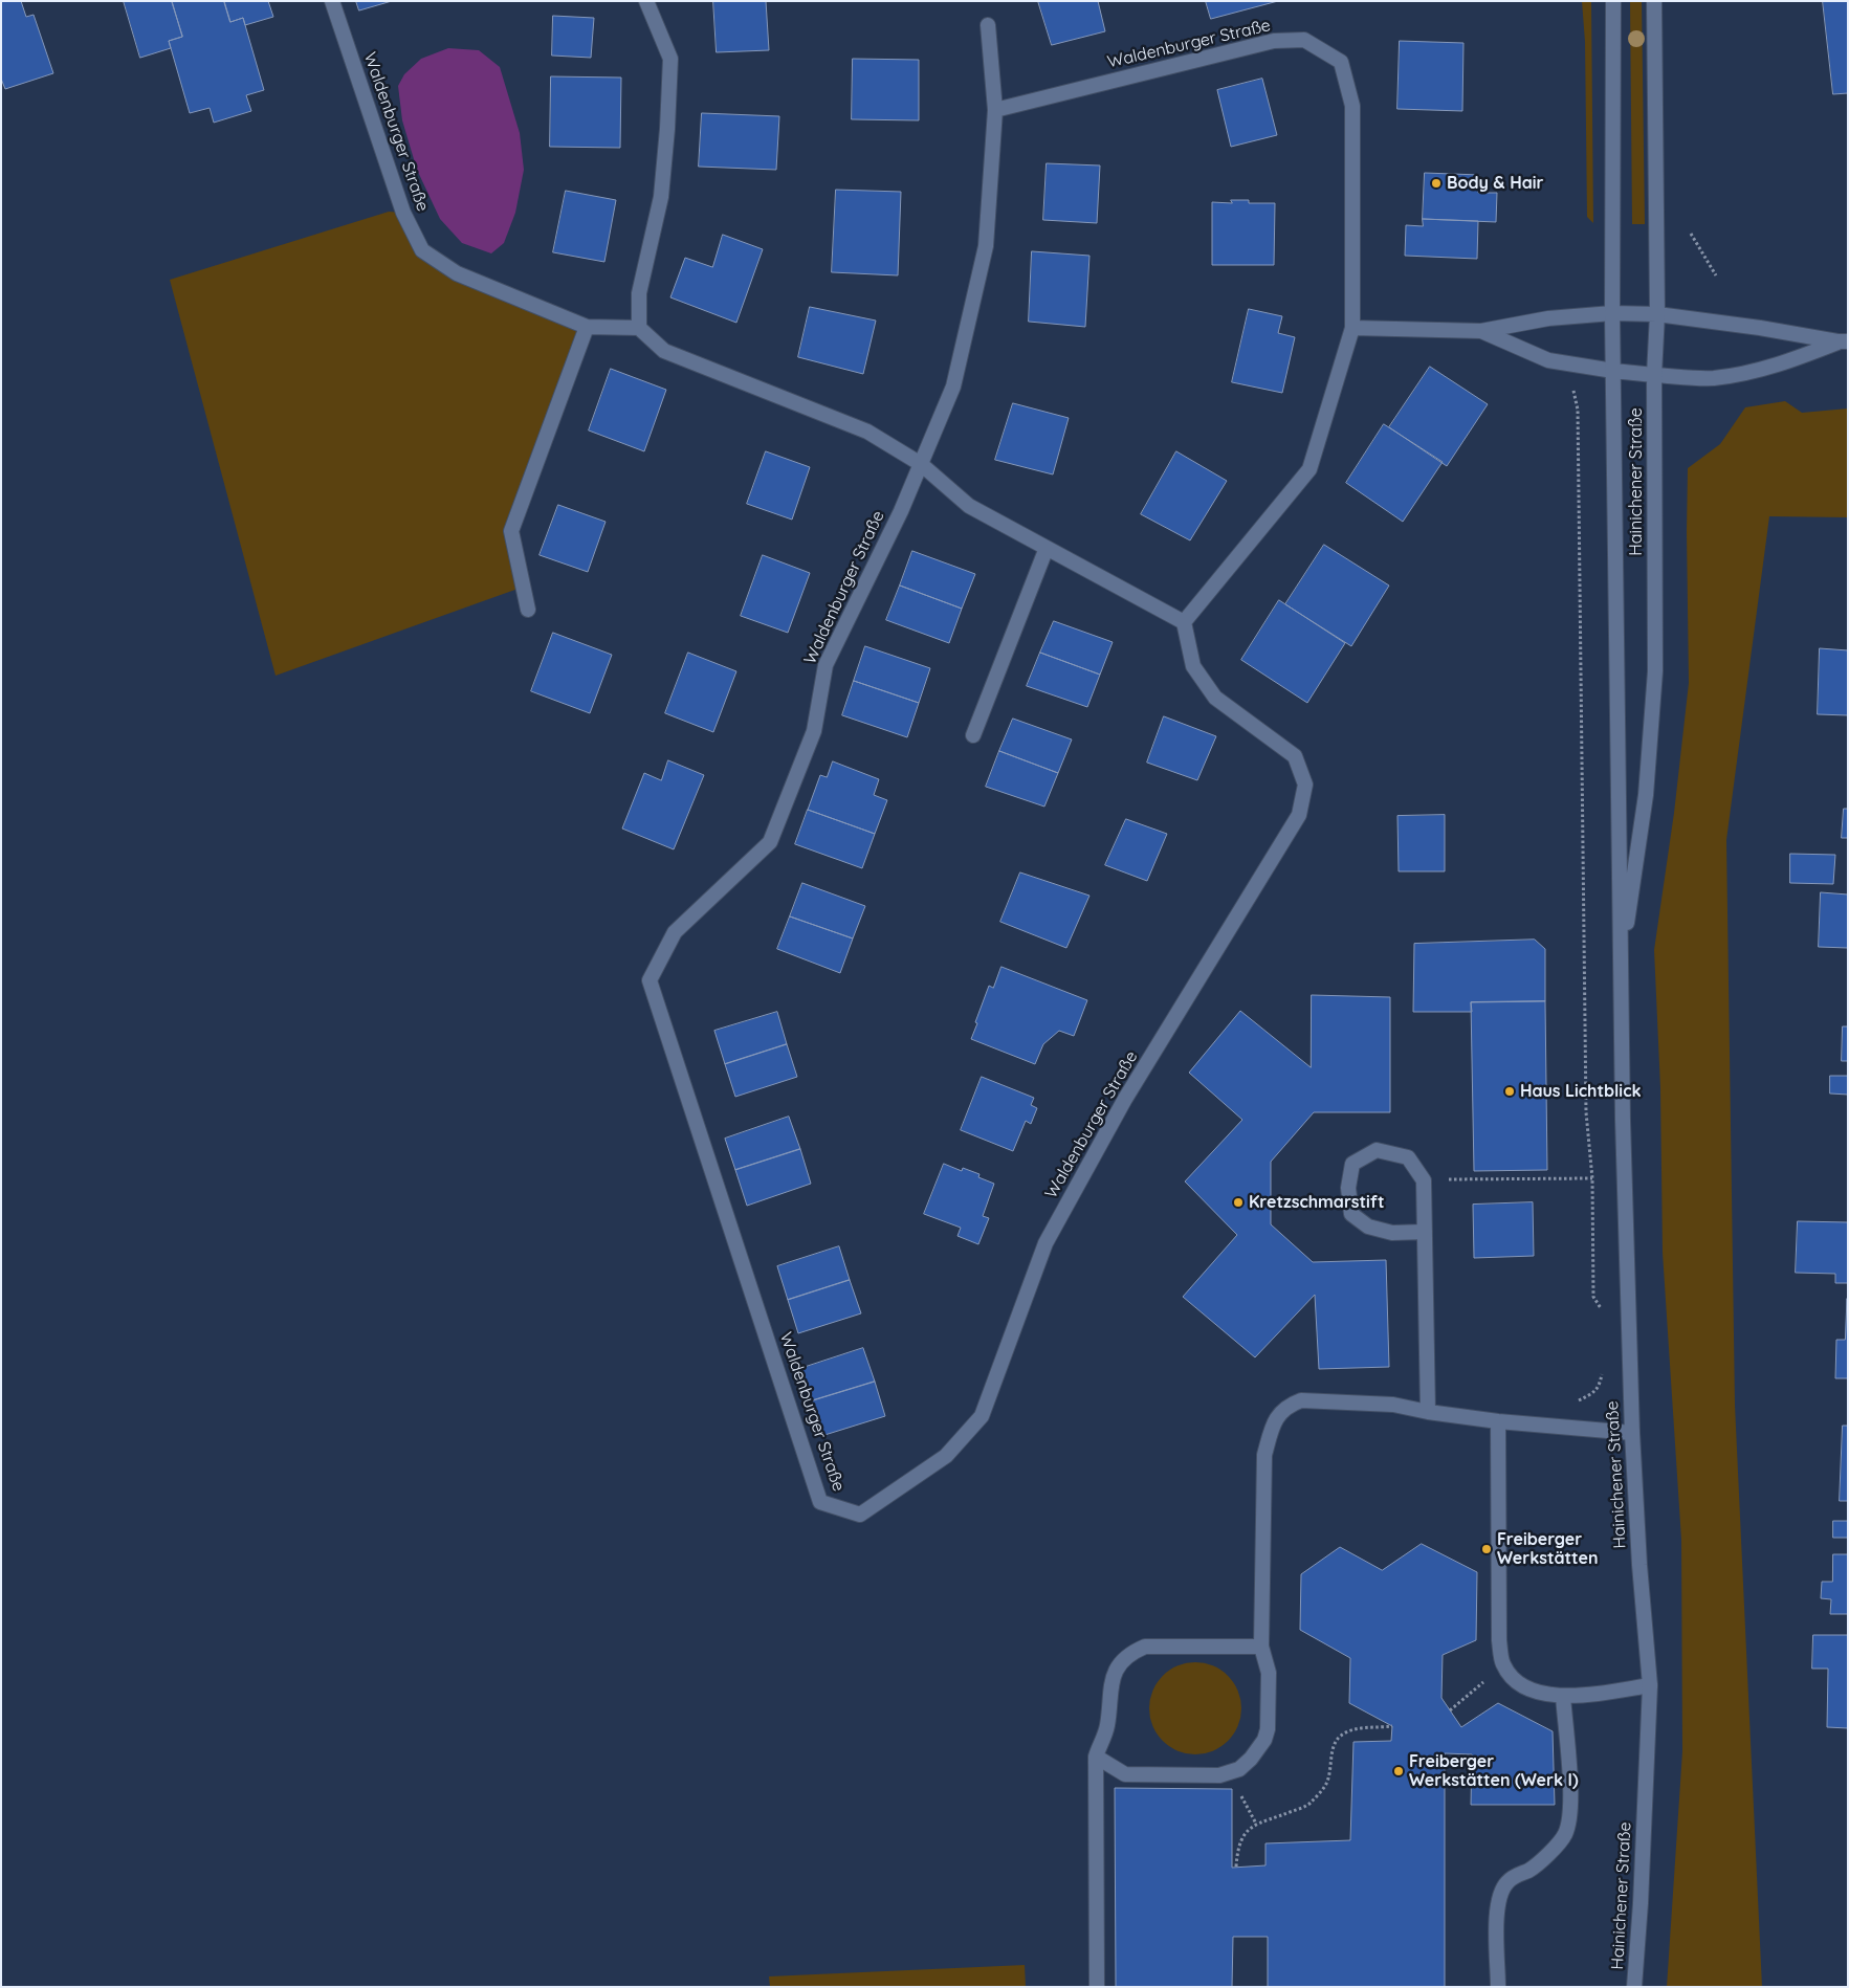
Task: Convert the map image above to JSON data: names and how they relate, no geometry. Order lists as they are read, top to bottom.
{
  "streets": {
    "street": ["Waldenburger Straße", "Hainichener Straße"]
  },
  "places": [
    "Body & Hair",
    "Haus Lichtblick",
    "Kretzschmarstift",
    "Freiberger Werkstätten",
    "Freiberger Werkstätten (Werk I)"
  ]
}
